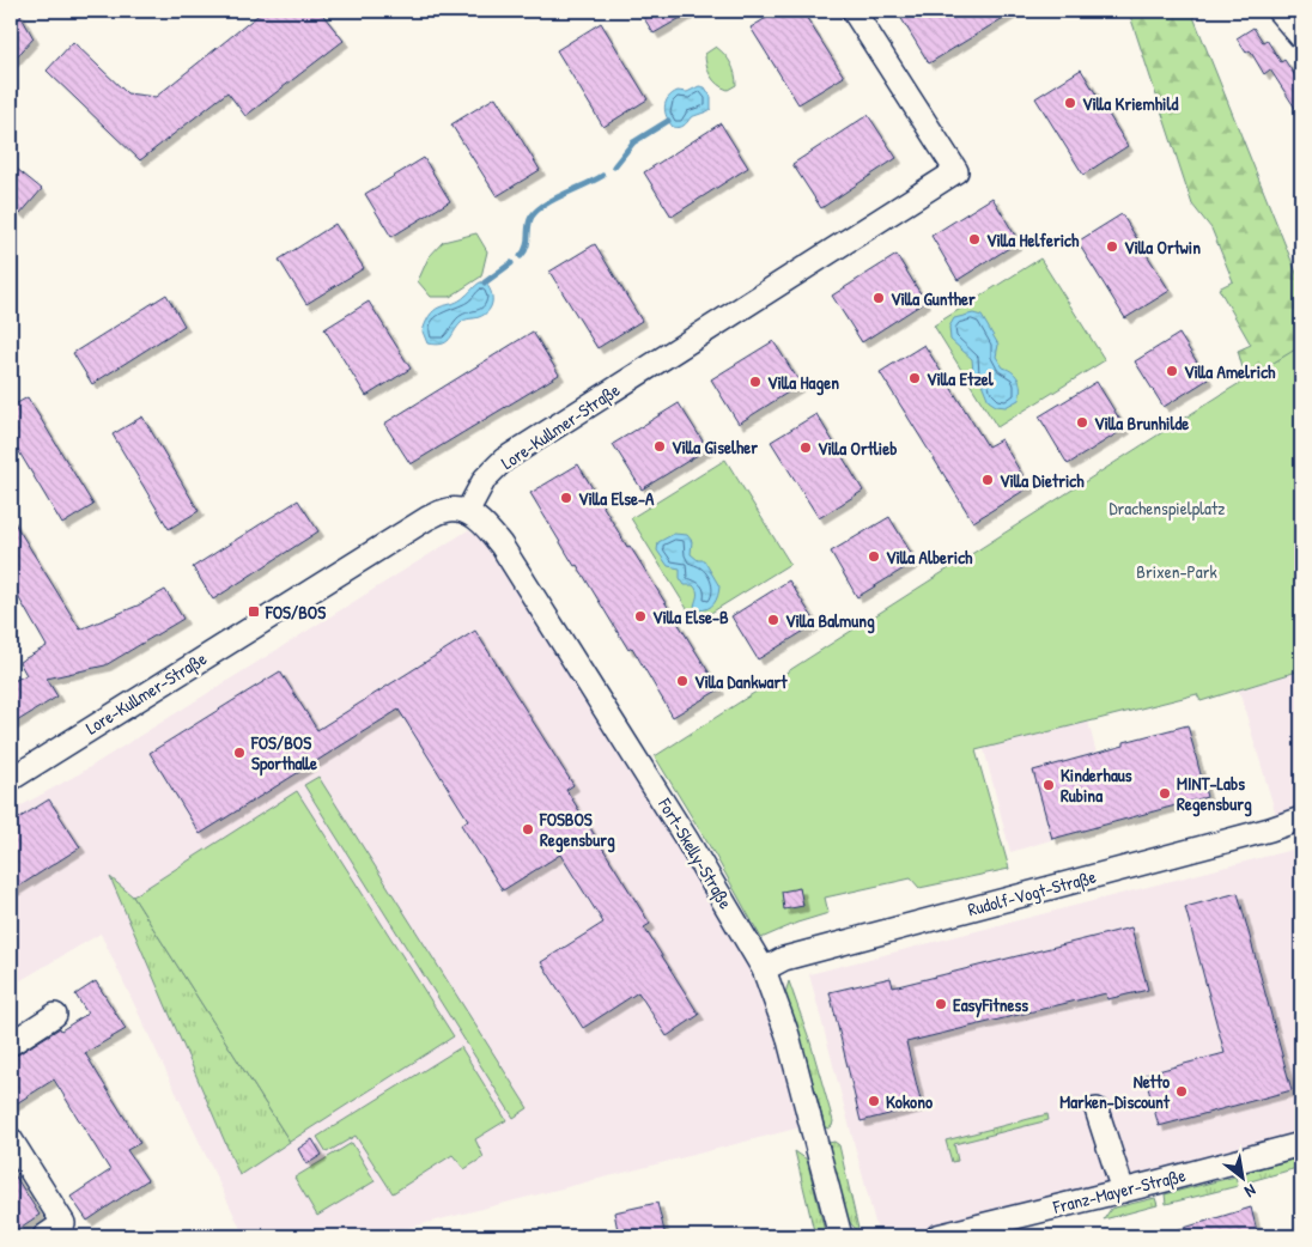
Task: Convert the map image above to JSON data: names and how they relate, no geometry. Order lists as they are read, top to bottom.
{
  "streets": {
    "street": [
      "Lore-Kullmer-Straße",
      "Fort-Skelly-Straße",
      "Rudolf-Vogt-Straße",
      "Franz-Mayer-Straße"
    ]
  },
  "crossings": [
    ["Lore-Kullmer-Straße", "Fort-Skelly-Straße"],
    ["Fort-Skelly-Straße", "Rudolf-Vogt-Straße"]
  ],
  "parks": ["Drachenspielplatz", "Brixen-Park"],
  "places": {
    "other": [
      "Villa Kriemhild",
      "Villa Helferich",
      "Villa Ortwin",
      "Villa Gunther",
      "Villa Amelrich",
      "Villa Etzel",
      "Villa Hagen",
      "Villa Brunhilde",
      "Villa Giselher",
      "Villa Ortlieb",
      "Villa Dietrich",
      "Villa Else-A",
      "Villa Alberich",
      "Villa Else-B",
      "Villa Balmung",
      "Villa Dankwart",
      "FOS/BOS Sporthalle",
      "Kinderhaus Rubina",
      "MINT-Labs Regensburg",
      "FOSBOS Regensburg",
      "EasyFitness",
      "Netto Marken-Discount",
      "Kokono"
    ],
    "transit": ["FOS/BOS"]
  },
  "north": "bottom right"
}
